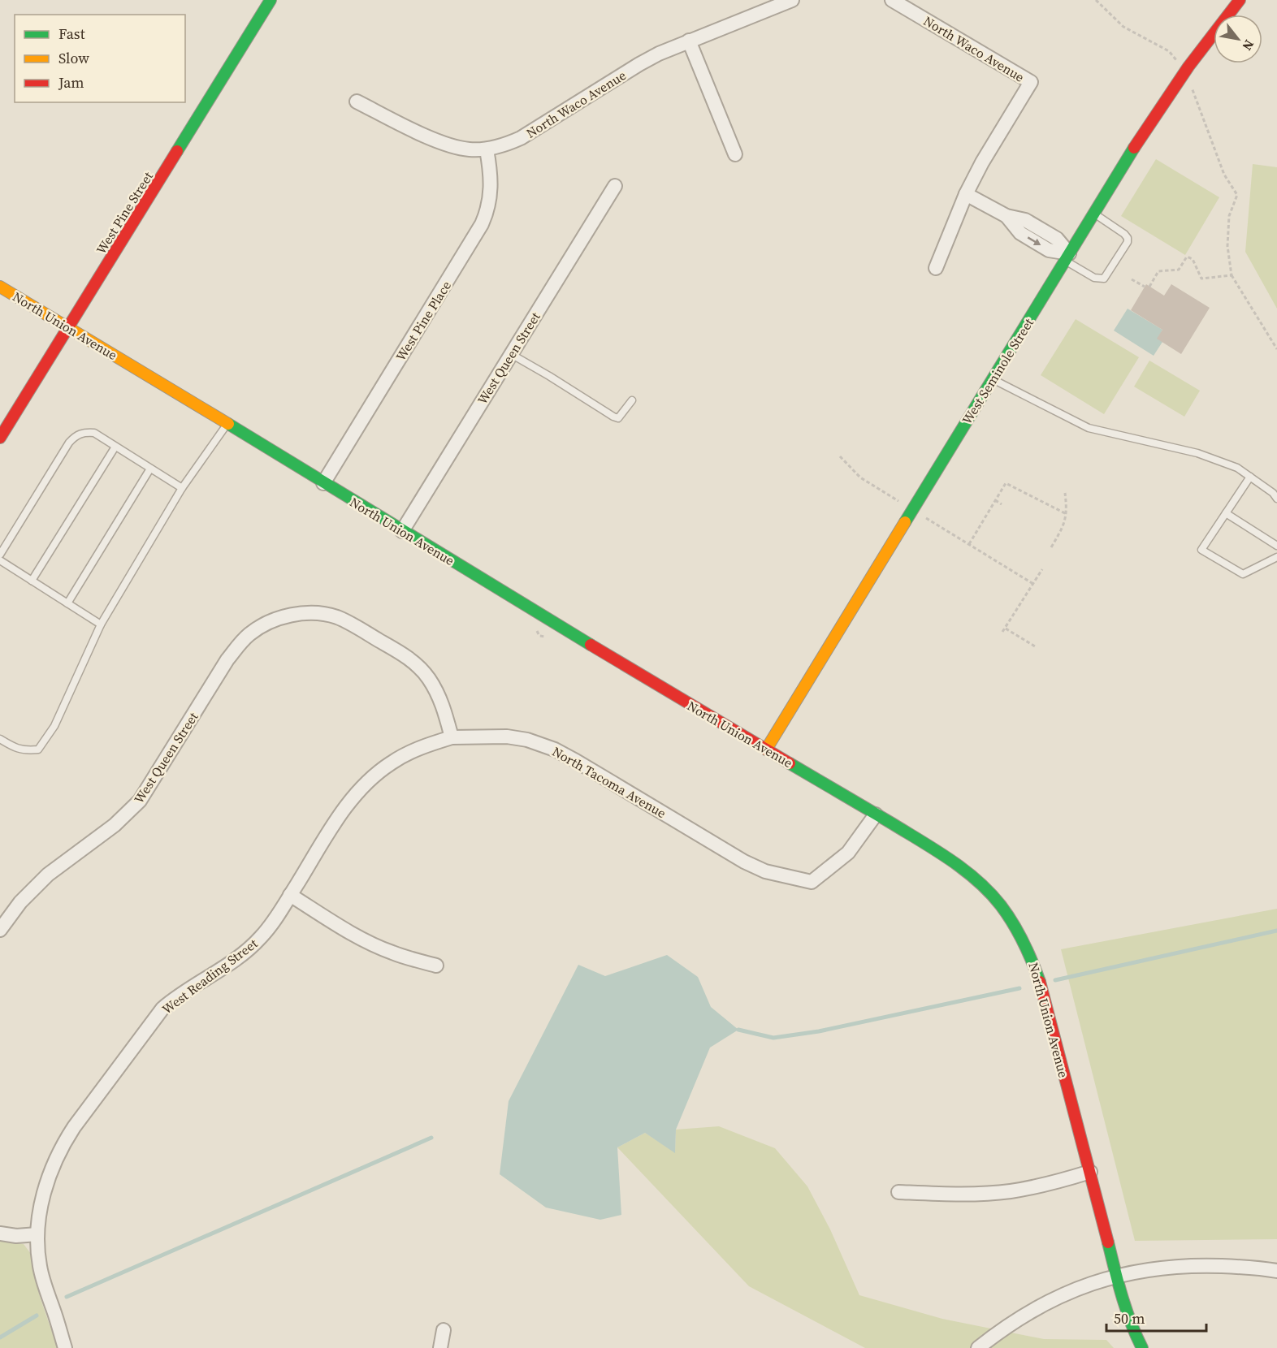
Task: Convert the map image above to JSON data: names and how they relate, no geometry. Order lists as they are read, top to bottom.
{
  "streets": {
    "street": [
      "North Waco Avenue",
      "West Pine Street",
      "West Pine Place",
      "North Union Avenue",
      "West Queen Street",
      "West Seminole Street",
      "North Tacoma Avenue",
      "West Reading Street"
    ]
  },
  "crossings": [
    ["North Waco Avenue", "West Pine Place"],
    ["West Pine Street", "North Union Avenue"],
    ["West Pine Place", "North Union Avenue"],
    ["North Union Avenue", "West Queen Street"],
    ["North Union Avenue", "West Seminole Street"],
    ["North Union Avenue", "North Tacoma Avenue"],
    ["West Queen Street", "North Tacoma Avenue"],
    ["West Queen Street", "West Reading Street"],
    ["North Tacoma Avenue", "West Reading Street"]
  ],
  "legend": ["Fast", "Slow", "Jam"],
  "scale_bar": "50 m",
  "north": "bottom right"
}
